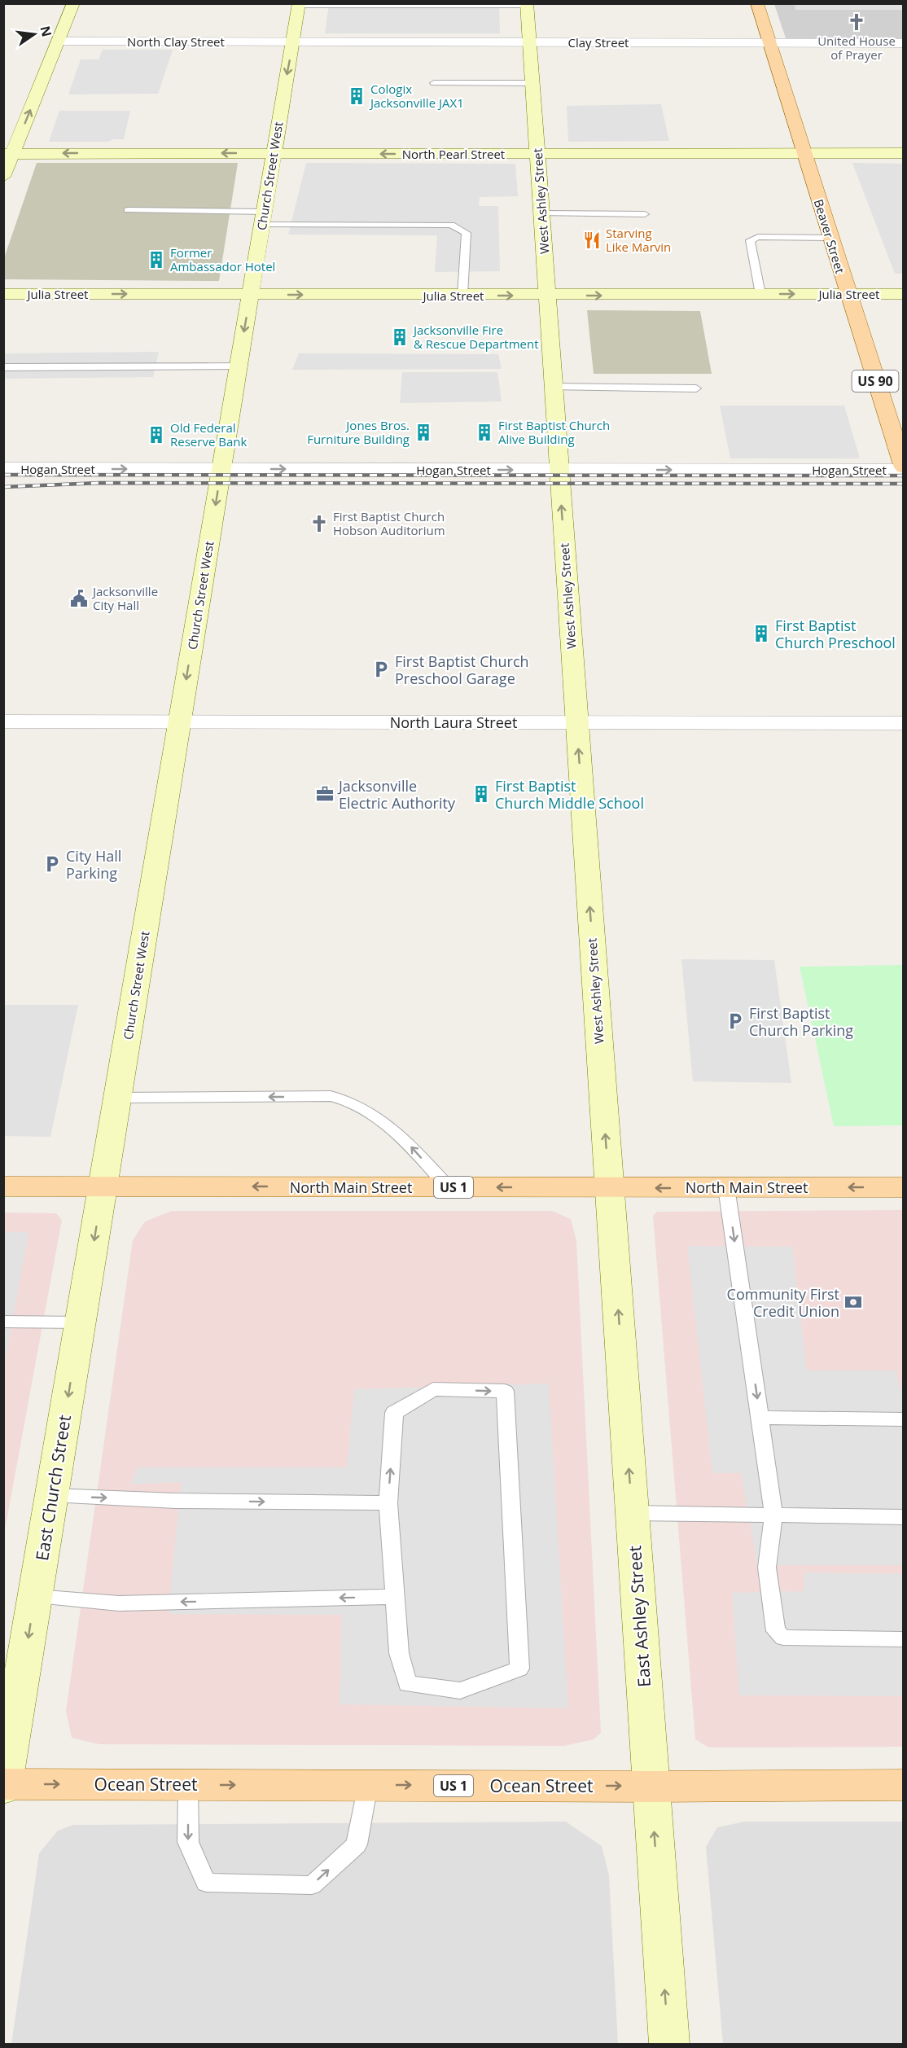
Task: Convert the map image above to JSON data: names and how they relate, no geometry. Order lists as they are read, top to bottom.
{
  "streets": {
    "main road": [
      "Beaver Street",
      "US 90",
      "North Main Street",
      "US 1",
      "Ocean Street"
    ],
    "street": [
      "North Clay Street",
      "Clay Street",
      "North Pearl Street",
      "Church Street West",
      "West Ashley Street",
      "Julia Street",
      "Hogan Street",
      "North Laura Street",
      "East Church Street",
      "East Ashley Street"
    ]
  },
  "crossings": [
    ["North Clay Street", "Clay Street"],
    ["North Clay Street", "Church Street West"],
    ["Clay Street", "Church Street West"],
    ["Clay Street", "West Ashley Street"],
    ["Clay Street", "Beaver Street"],
    ["North Pearl Street", "Church Street West"],
    ["North Pearl Street", "West Ashley Street"],
    ["North Pearl Street", "Beaver Street"],
    ["Church Street West", "Julia Street"],
    ["Church Street West", "Hogan Street"],
    ["Church Street West", "North Laura Street"],
    ["Church Street West", "North Main Street"],
    ["Church Street West", "East Church Street"],
    ["West Ashley Street", "Julia Street"],
    ["West Ashley Street", "Hogan Street"],
    ["West Ashley Street", "North Laura Street"],
    ["West Ashley Street", "North Main Street"],
    ["West Ashley Street", "East Ashley Street"],
    ["Beaver Street", "Julia Street"],
    ["Beaver Street", "Hogan Street"],
    ["North Main Street", "East Church Street"],
    ["North Main Street", "East Ashley Street"],
    ["East Church Street", "Ocean Street"],
    ["East Ashley Street", "Ocean Street"]
  ],
  "one_way": [
    "North Pearl Street",
    "Church Street West",
    "West Ashley Street",
    "Julia Street",
    "Hogan Street",
    "North Main Street",
    "East Church Street",
    "East Ashley Street",
    "Ocean Street"
  ],
  "places": {
    "church": ["United House of Prayer", "First Baptist Church Hobson Auditorium"],
    "building": [
      "Cologix Jacksonville JAX1",
      "Former Ambassador Hotel",
      "Jacksonville Fire & Rescue Department",
      "Jones Bros. Furniture Building",
      "First Baptist Church Alive Building",
      "Old Federal Reserve Bank",
      "First Baptist Church Preschool",
      "First Baptist Church Middle School"
    ],
    "restaurant": ["Starving Like Marvin"],
    "public building": ["Jacksonville City Hall"],
    "parking": ["First Baptist Church Preschool Garage", "City Hall Parking", "First Baptist Church Parking"],
    "office": ["Jacksonville Electric Authority"],
    "bank": ["Community First Credit Union"]
  },
  "north": "right"
}
